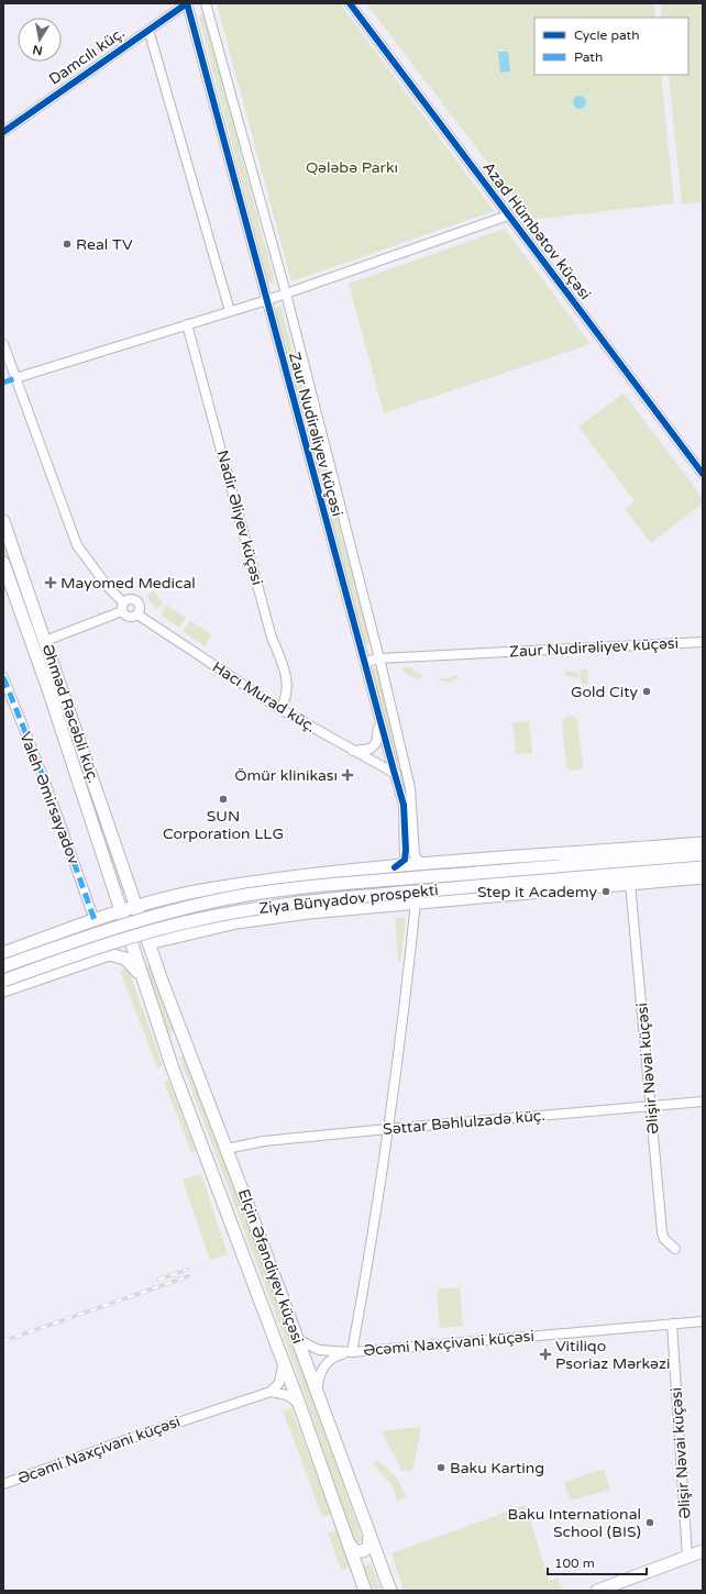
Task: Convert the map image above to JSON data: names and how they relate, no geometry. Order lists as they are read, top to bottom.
{
  "streets": {
    "main road": ["Əhməd Rəcəbli küç.", "Ziya Bünyadov prospekti", "Elçin Əfəndiyev küçəsi"],
    "street": [
      "Damcılı küç.",
      "Azad Hümbətov küçəsi",
      "Zaur Nudirəliyev küçəsi",
      "Nadir Əliyev küçəsi",
      "Hacı Murad küç.",
      "Valeh Əmirsayadov",
      "Əlişir Nəvai küçəsi",
      "Səttar Bəhlulzadə küç.",
      "Əcəmi Naxçivani küçəsi"
    ]
  },
  "crossings": [
    ["Damcılı küç.", "Zaur Nudirəliyev küçəsi"],
    ["Zaur Nudirəliyev küçəsi", "Hacı Murad küç."],
    ["Zaur Nudirəliyev küçəsi", "Ziya Bünyadov prospekti"],
    ["Nadir Əliyev küçəsi", "Hacı Murad küç."],
    ["Əhməd Rəcəbli küç.", "Ziya Bünyadov prospekti"],
    ["Əhməd Rəcəbli küç.", "Elçin Əfəndiyev küçəsi"],
    ["Valeh Əmirsayadov", "Ziya Bünyadov prospekti"],
    ["Ziya Bünyadov prospekti", "Əlişir Nəvai küçəsi"],
    ["Ziya Bünyadov prospekti", "Elçin Əfəndiyev küçəsi"],
    ["Əlişir Nəvai küçəsi", "Səttar Bəhlulzadə küç."],
    ["Əlişir Nəvai küçəsi", "Əcəmi Naxçivani küçəsi"],
    ["Səttar Bəhlulzadə küç.", "Elçin Əfəndiyev küçəsi"]
  ],
  "parks": ["Qələbə Parkı"],
  "places": {
    "other": [
      "Real TV",
      "Gold City",
      "SUN Corporation LLG",
      "Step it Academy",
      "Baku Karting",
      "Baku International School (BIS)"
    ],
    "health": ["Mayomed Medical", "Ömür klinikası", "Vitiliqo Psoriaz Mərkəzi"]
  },
  "legend": ["Cycle path", "Path"],
  "scale_bar": "100 m",
  "north": "bottom"
}
